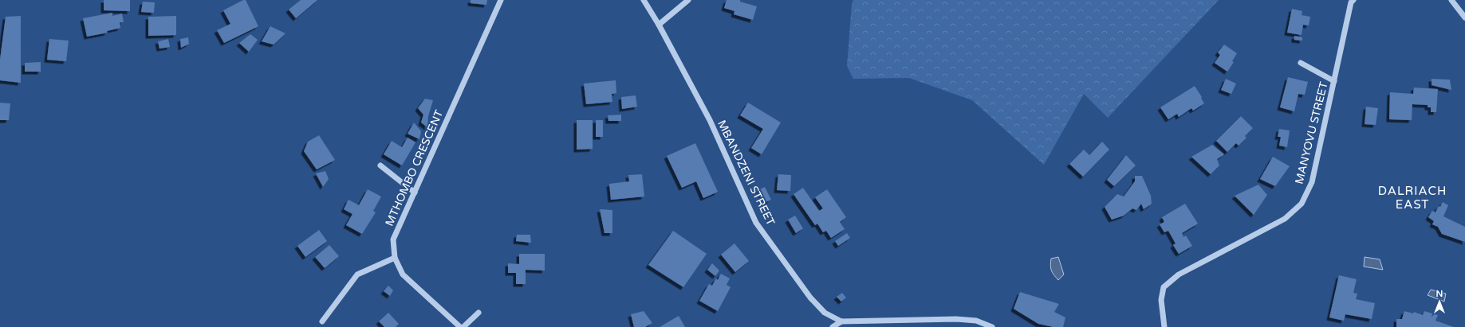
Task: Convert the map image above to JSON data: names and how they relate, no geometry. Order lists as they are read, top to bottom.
{
  "streets": {
    "street": ["MANYOVU STREET", "MTHOMBO CRESCENT", "MBANDZENI STREET"]
  },
  "districts": ["DALRIACH EAST"],
  "north": "top"
}
